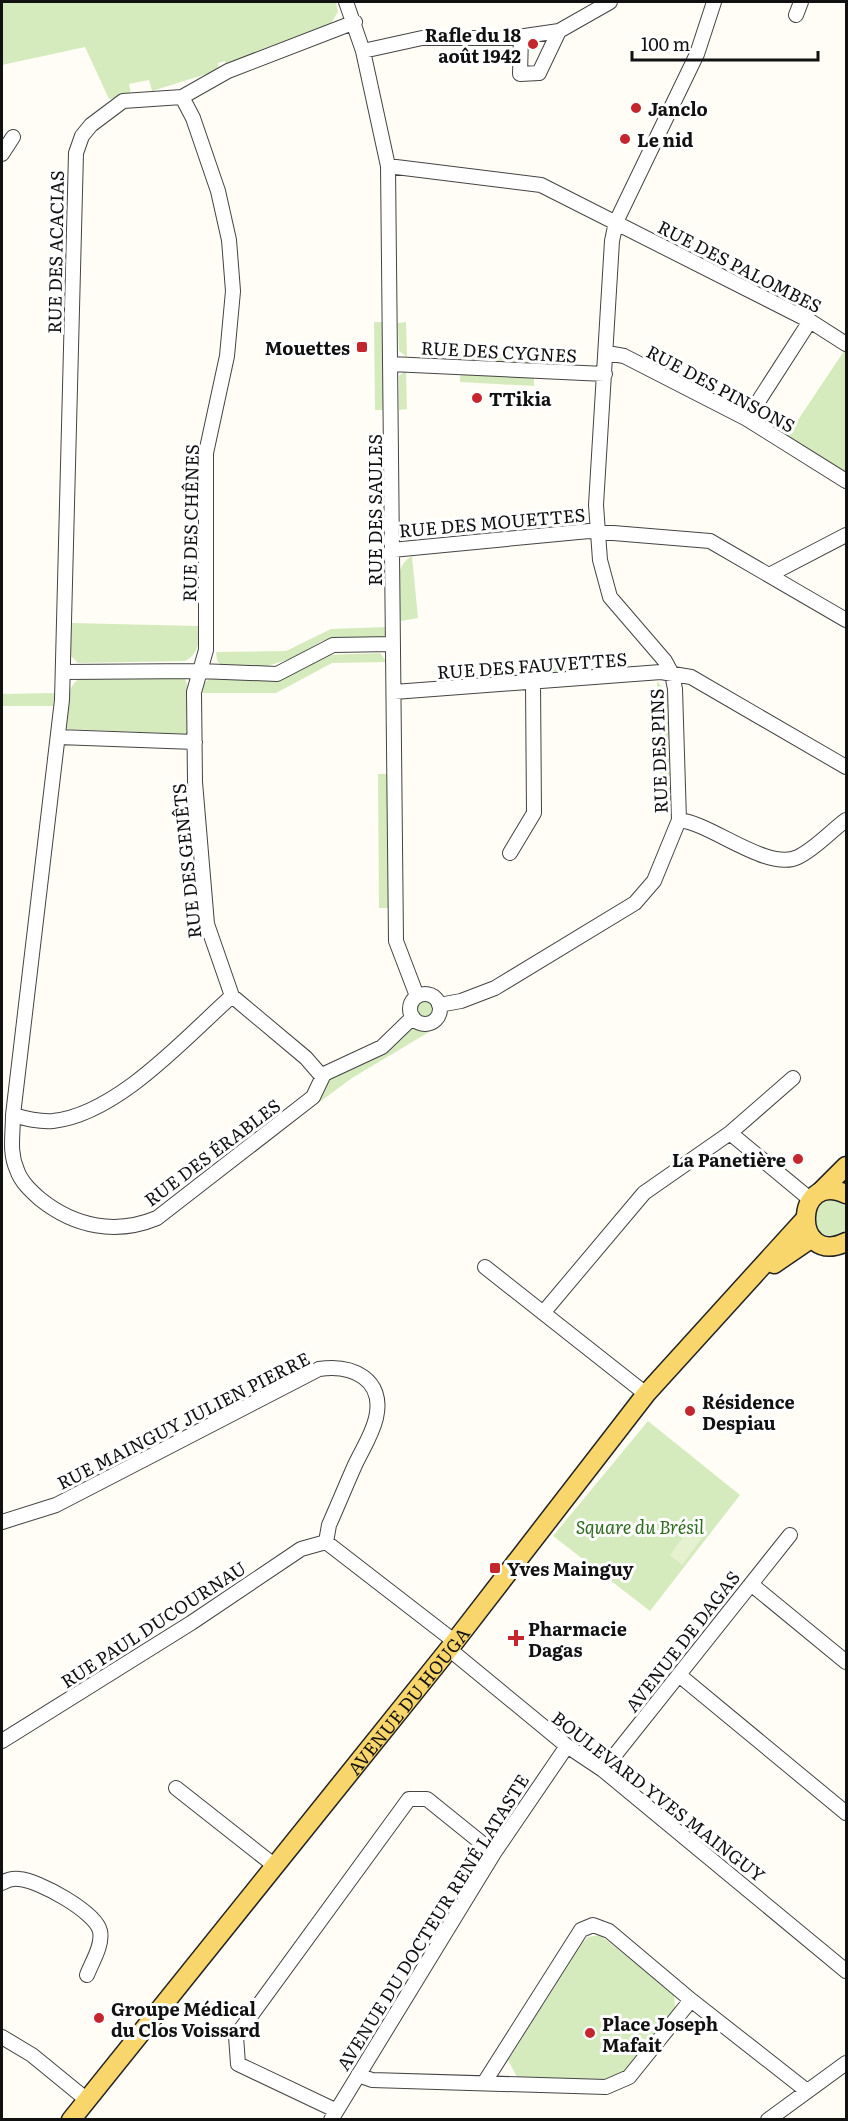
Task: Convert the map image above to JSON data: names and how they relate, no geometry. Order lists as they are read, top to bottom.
{
  "streets": {
    "main road": ["AVENUE DU HOUGA"],
    "street": [
      "RUE DES ACACIAS",
      "RUE DES PALOMBES",
      "RUE DES CYGNES",
      "RUE DES PINSONS",
      "RUE DES SAULES",
      "RUE DES MOUETTES",
      "RUE DES CHÊNES",
      "RUE DES FAUVETTES",
      "RUE DES PINS",
      "RUE DES GENÊTS",
      "RUE DES ÉRABLES",
      "RUE MAINGUY JULIEN PIERRE",
      "RUE PAUL DUCOURNAU",
      "AVENUE DE DAGAS",
      "BOULEVARD YVES MAINGUY",
      "AVENUE DU DOCTEUR RENÉ LATASTE"
    ]
  },
  "crossings": [
    ["RUE DES ACACIAS", "RUE DES SAULES"],
    ["RUE DES ACACIAS", "RUE DES CHÊNES"],
    ["RUE DES ACACIAS", "RUE DES ÉRABLES"],
    ["RUE DES PALOMBES", "RUE DES SAULES"],
    ["RUE DES PALOMBES", "RUE DES PINS"],
    ["RUE DES CYGNES", "RUE DES SAULES"],
    ["RUE DES CYGNES", "RUE DES PINS"],
    ["RUE DES PINSONS", "RUE DES PINS"],
    ["RUE DES SAULES", "RUE DES MOUETTES"],
    ["RUE DES SAULES", "RUE DES FAUVETTES"],
    ["RUE DES SAULES", "RUE DES PINS"],
    ["RUE DES MOUETTES", "RUE DES PINS"],
    ["RUE DES CHÊNES", "RUE DES GENÊTS"],
    ["RUE DES FAUVETTES", "RUE DES PINS"],
    ["RUE MAINGUY JULIEN PIERRE", "RUE PAUL DUCOURNAU"],
    ["AVENUE DE DAGAS", "BOULEVARD YVES MAINGUY"],
    ["AVENUE DU HOUGA", "BOULEVARD YVES MAINGUY"],
    ["BOULEVARD YVES MAINGUY", "AVENUE DU DOCTEUR RENÉ LATASTE"]
  ],
  "parks": ["Square du Brésil"],
  "places": {
    "other": [
      "Rafle du 18 août 1942",
      "Janclo",
      "Le nid",
      "TTikia",
      "La Panetière",
      "Résidence Despiau",
      "Groupe Médical du Clos Voissard",
      "Place Joseph Mafait"
    ],
    "transit": ["Mouettes", "Yves Mainguy"],
    "health": ["Pharmacie Dagas"]
  },
  "scale_bar": "100 m"
}
